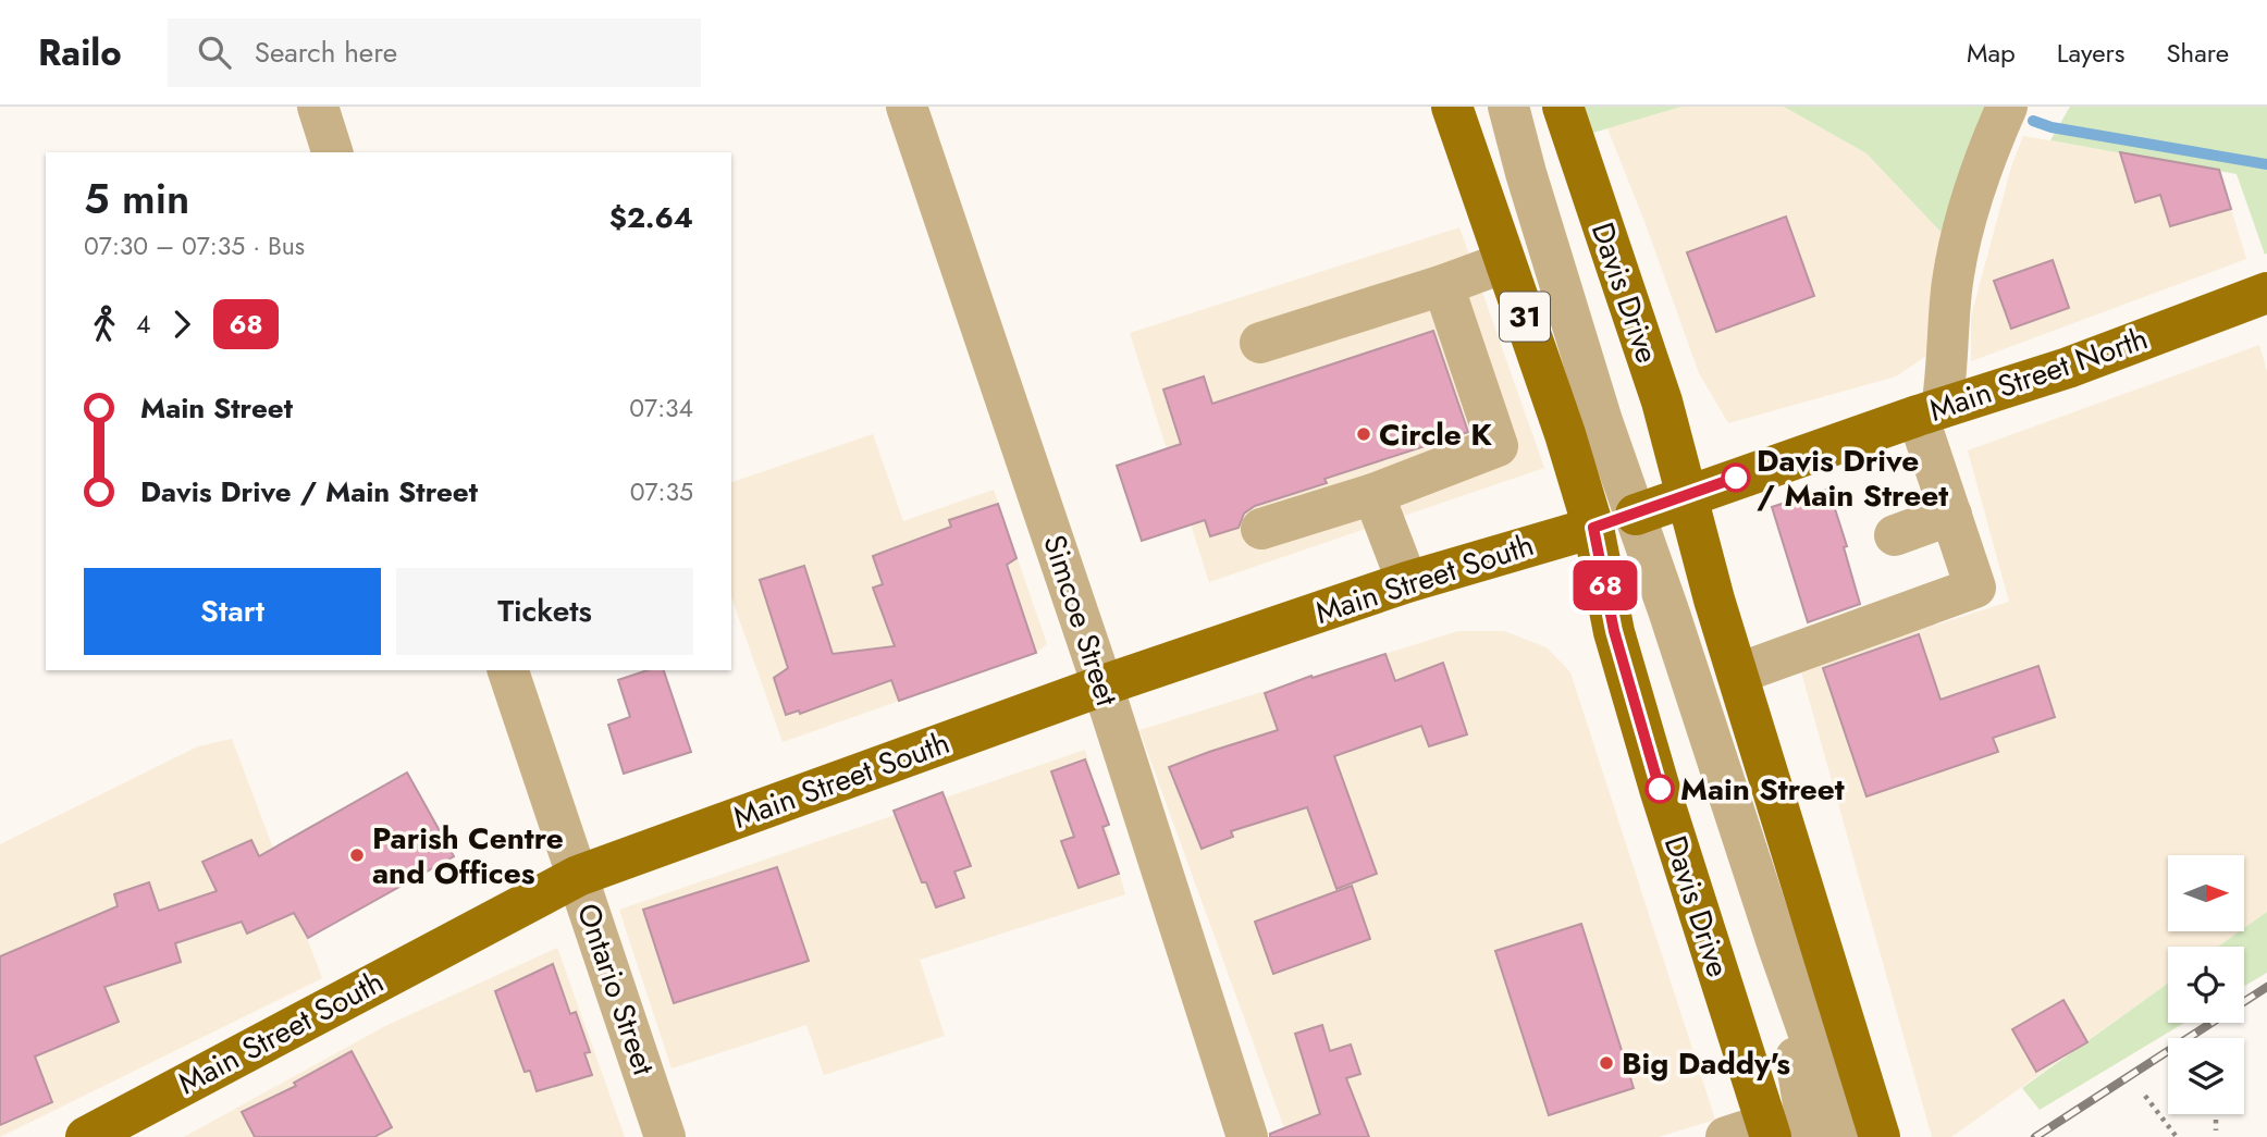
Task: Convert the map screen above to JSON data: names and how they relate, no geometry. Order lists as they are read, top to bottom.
{
  "streets": {
    "main road": [
      "Davis Drive",
      "31",
      "Main Street North",
      "Main Street South"
    ],
    "street": ["Simcoe Street", "Ontario Street"]
  },
  "crossings": [
    ["Davis Drive", "Main Street North"],
    ["Davis Drive", "Main Street South"],
    ["Main Street North", "Main Street South"],
    ["Main Street South", "Simcoe Street"],
    ["Main Street South", "Ontario Street"]
  ],
  "places": [
    "Circle K",
    "Davis Drive / Main Street",
    "Main Street",
    "Parish Centre and Offices",
    "Big Daddy's"
  ],
  "lines": ["bus line 68"],
  "north": "right",
  "page": {
    "header": "Railo",
    "search": "Search here",
    "nav": ["Map", "Layers", "Share"],
    "on_map": "68",
    "heading": ["5 min", "07:30 – 07:35 · Bus", "$2.64"],
    "legs": ["4", "68"],
    "list": [
      {
        "name": "Main Street",
        "value": "07:34"
      },
      {
        "name": "Davis Drive / Main Street",
        "value": "07:35"
      }
    ],
    "buttons": ["Start", "Tickets"]
  }
}
